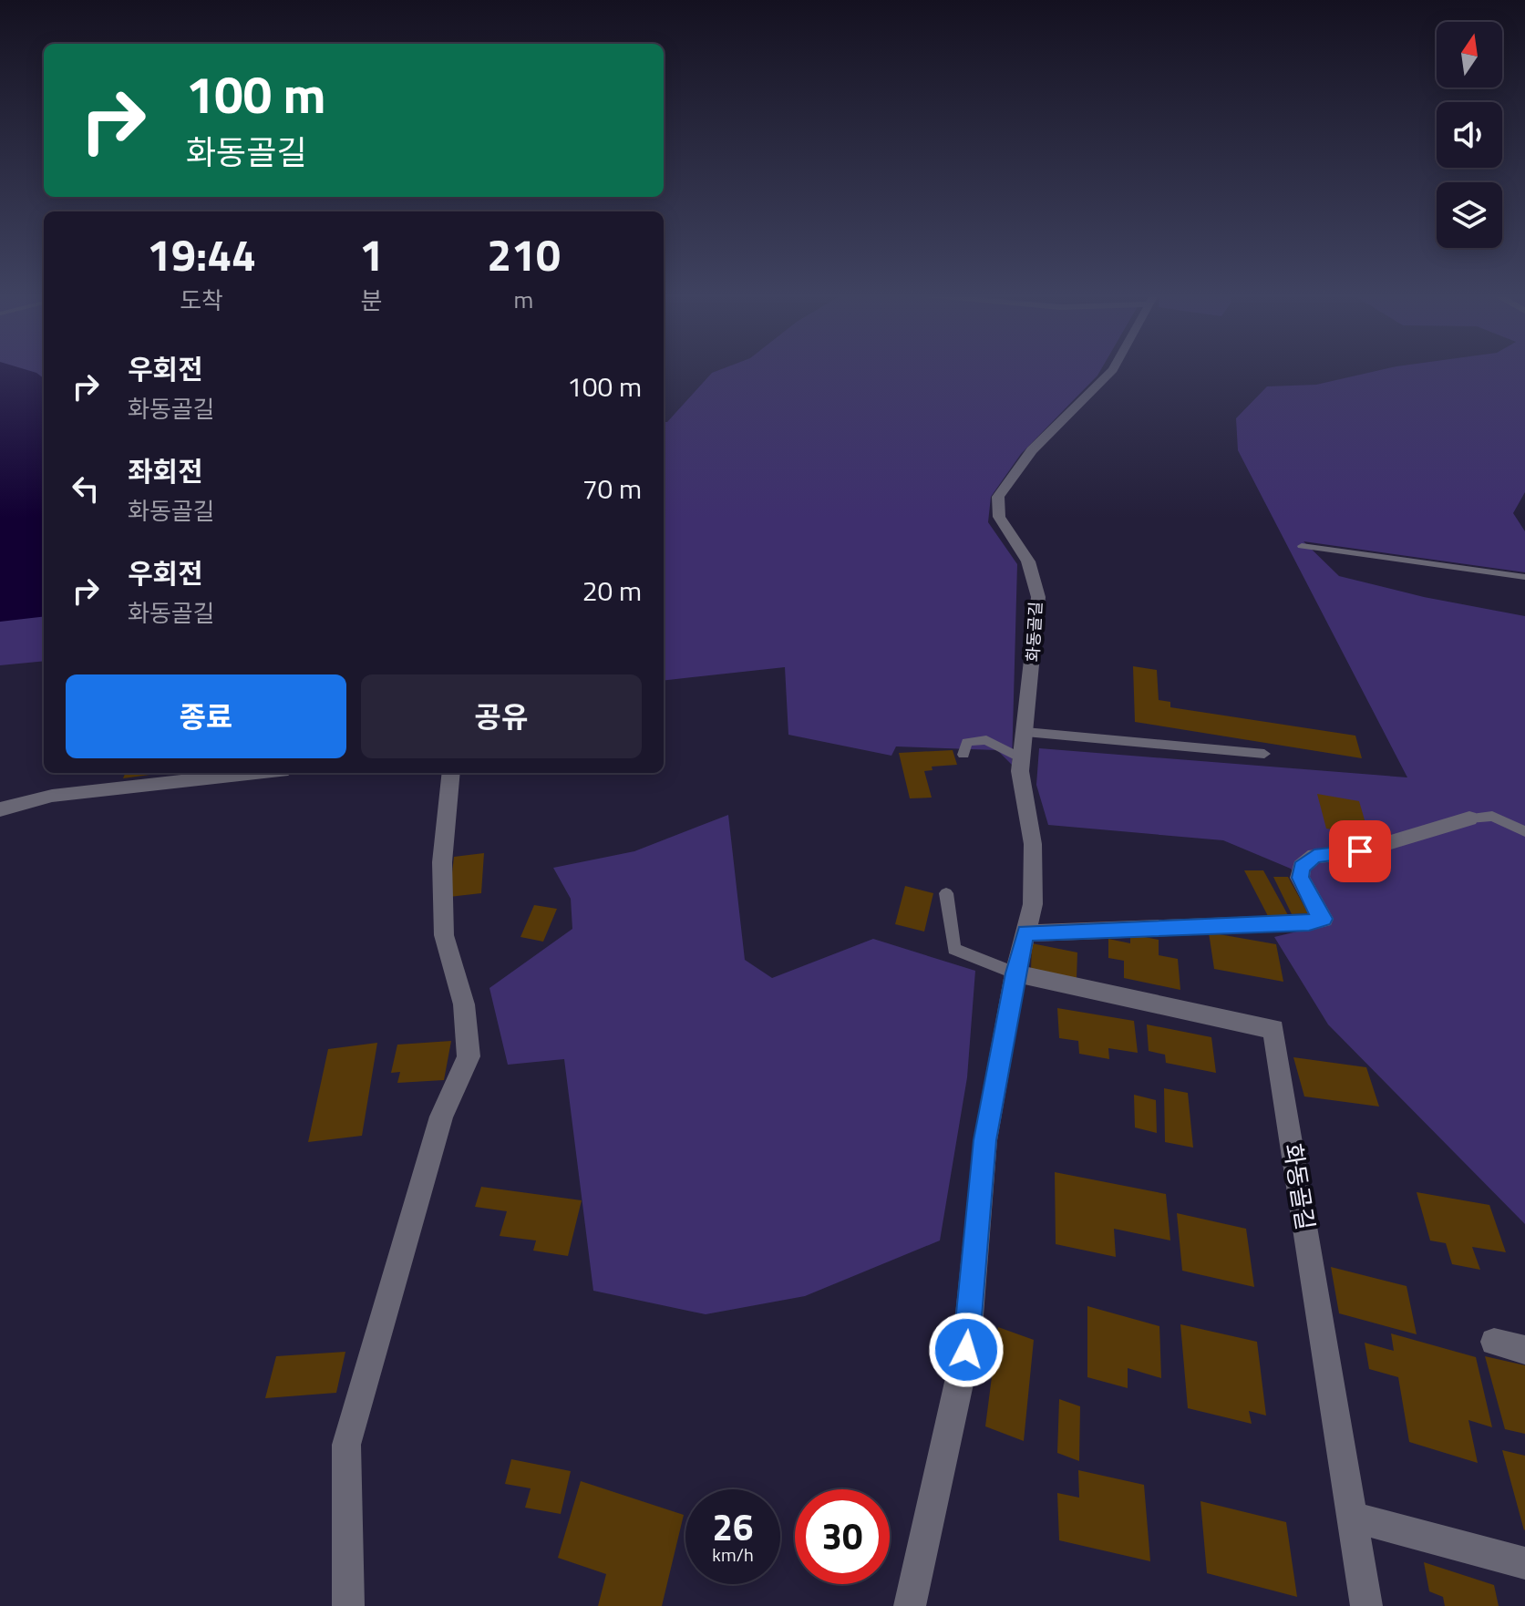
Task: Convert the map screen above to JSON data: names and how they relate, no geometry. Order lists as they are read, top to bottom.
{
  "streets": {
    "street": ["화동골길"]
  },
  "north": "top",
  "page": {
    "turn": ["100 m", "화동골길"],
    "eta": [
      "19:44",
      "도착",
      "1",
      "분",
      "210",
      "m"
    ],
    "list": [
      {
        "name": "우회전",
        "note": "화동골길",
        "value": "100 m"
      },
      {
        "name": "좌회전",
        "note": "화동골길",
        "value": "70 m"
      },
      {
        "name": "우회전",
        "note": "화동골길",
        "value": "20 m"
      }
    ],
    "buttons": ["종료", "공유"],
    "speed": "26 km/h",
    "limit": "30"
  }
}
